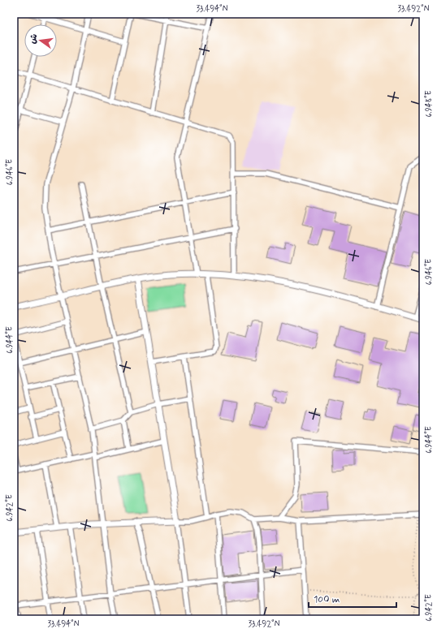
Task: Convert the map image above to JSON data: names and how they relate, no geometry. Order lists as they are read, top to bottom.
{
  "scale_bar": "100 m",
  "north": "left",
  "coordinates": [
    "33.494°N",
    "33.492°N",
    "6.948°E",
    "6.946°E",
    "6.944°E",
    "6.942°E"
  ]
}
